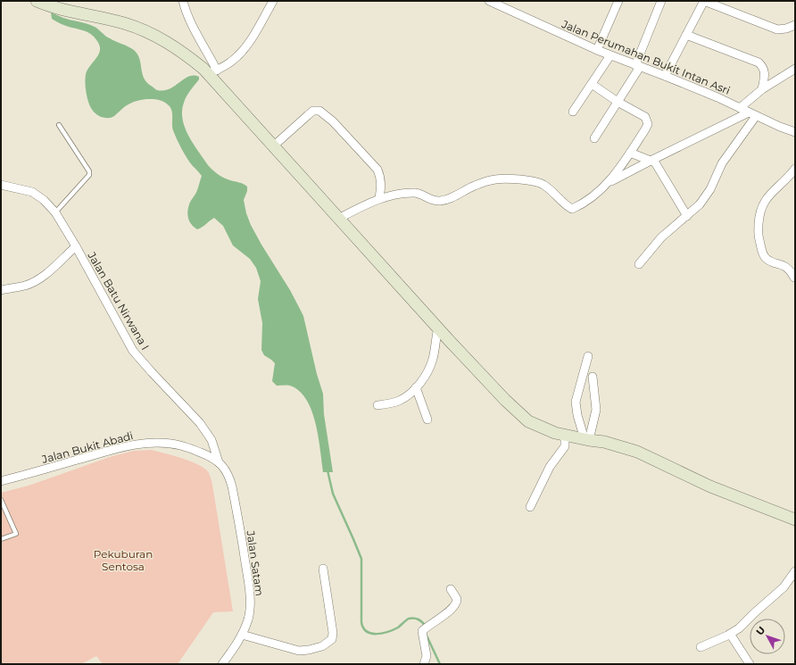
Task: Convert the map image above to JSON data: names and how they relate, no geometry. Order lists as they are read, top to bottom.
{
  "streets": {
    "street": [
      "Jalan Perumahan Bukit Intan Asri",
      "Jalan Batu Nirwana I",
      "Jalan Bukit Abadi",
      "Jalan Satam"
    ]
  },
  "crossings": [
    ["Jalan Batu Nirwana I", "Jalan Bukit Abadi"],
    ["Jalan Batu Nirwana I", "Jalan Satam"],
    ["Jalan Bukit Abadi", "Jalan Satam"]
  ],
  "parks": ["Pekuburan Sentosa"],
  "north": "top left"
}
